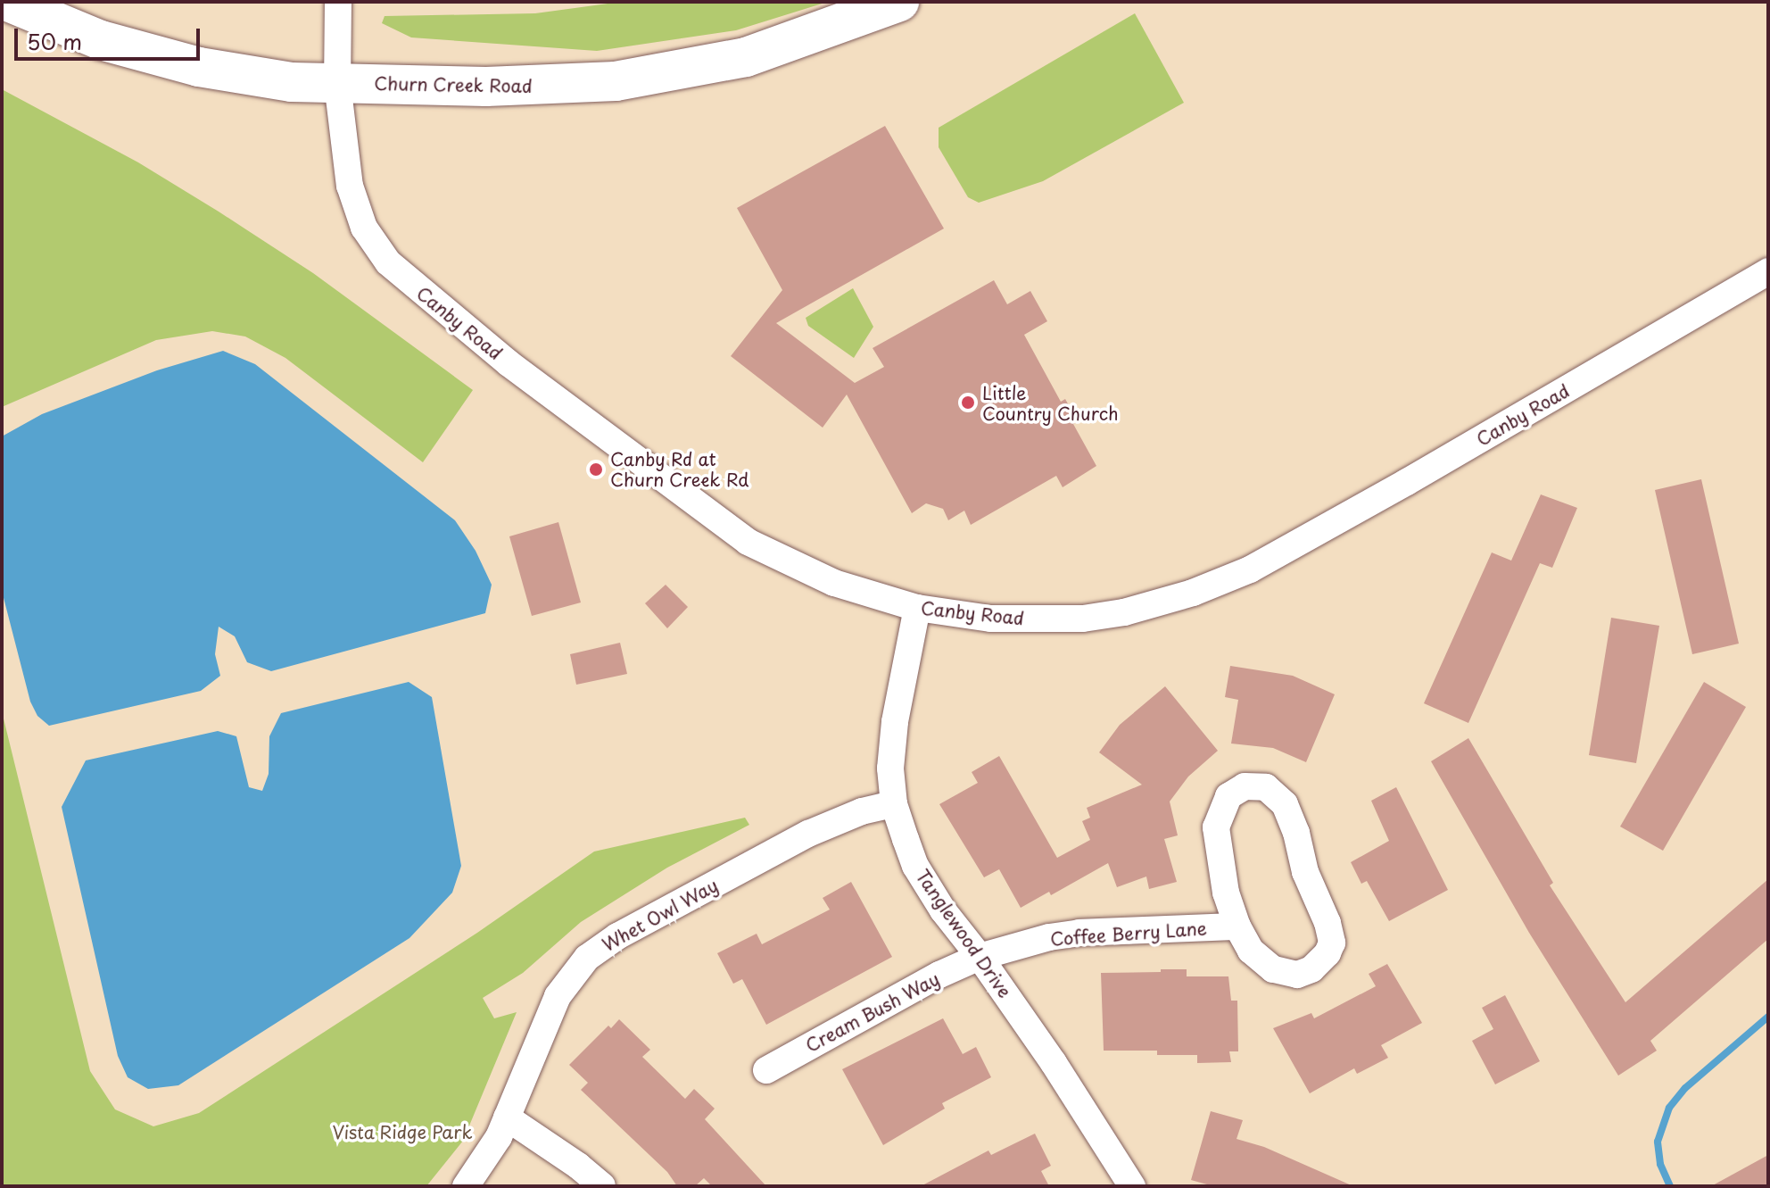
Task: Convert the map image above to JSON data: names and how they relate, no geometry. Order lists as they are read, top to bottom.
{
  "streets": {
    "main road": ["Churn Creek Road"],
    "street": [
      "Canby Road",
      "Whet Owl Way",
      "Tanglewood Drive",
      "Coffee Berry Lane",
      "Cream Bush Way"
    ]
  },
  "crossings": [
    ["Churn Creek Road", "Canby Road"],
    ["Canby Road", "Tanglewood Drive"],
    ["Whet Owl Way", "Tanglewood Drive"],
    ["Tanglewood Drive", "Coffee Berry Lane"],
    ["Tanglewood Drive", "Cream Bush Way"],
    ["Coffee Berry Lane", "Cream Bush Way"]
  ],
  "parks": ["Vista Ridge Park"],
  "places": ["Little Country Church", "Canby Rd at Churn Creek Rd"],
  "scale_bar": "50 m"
}
